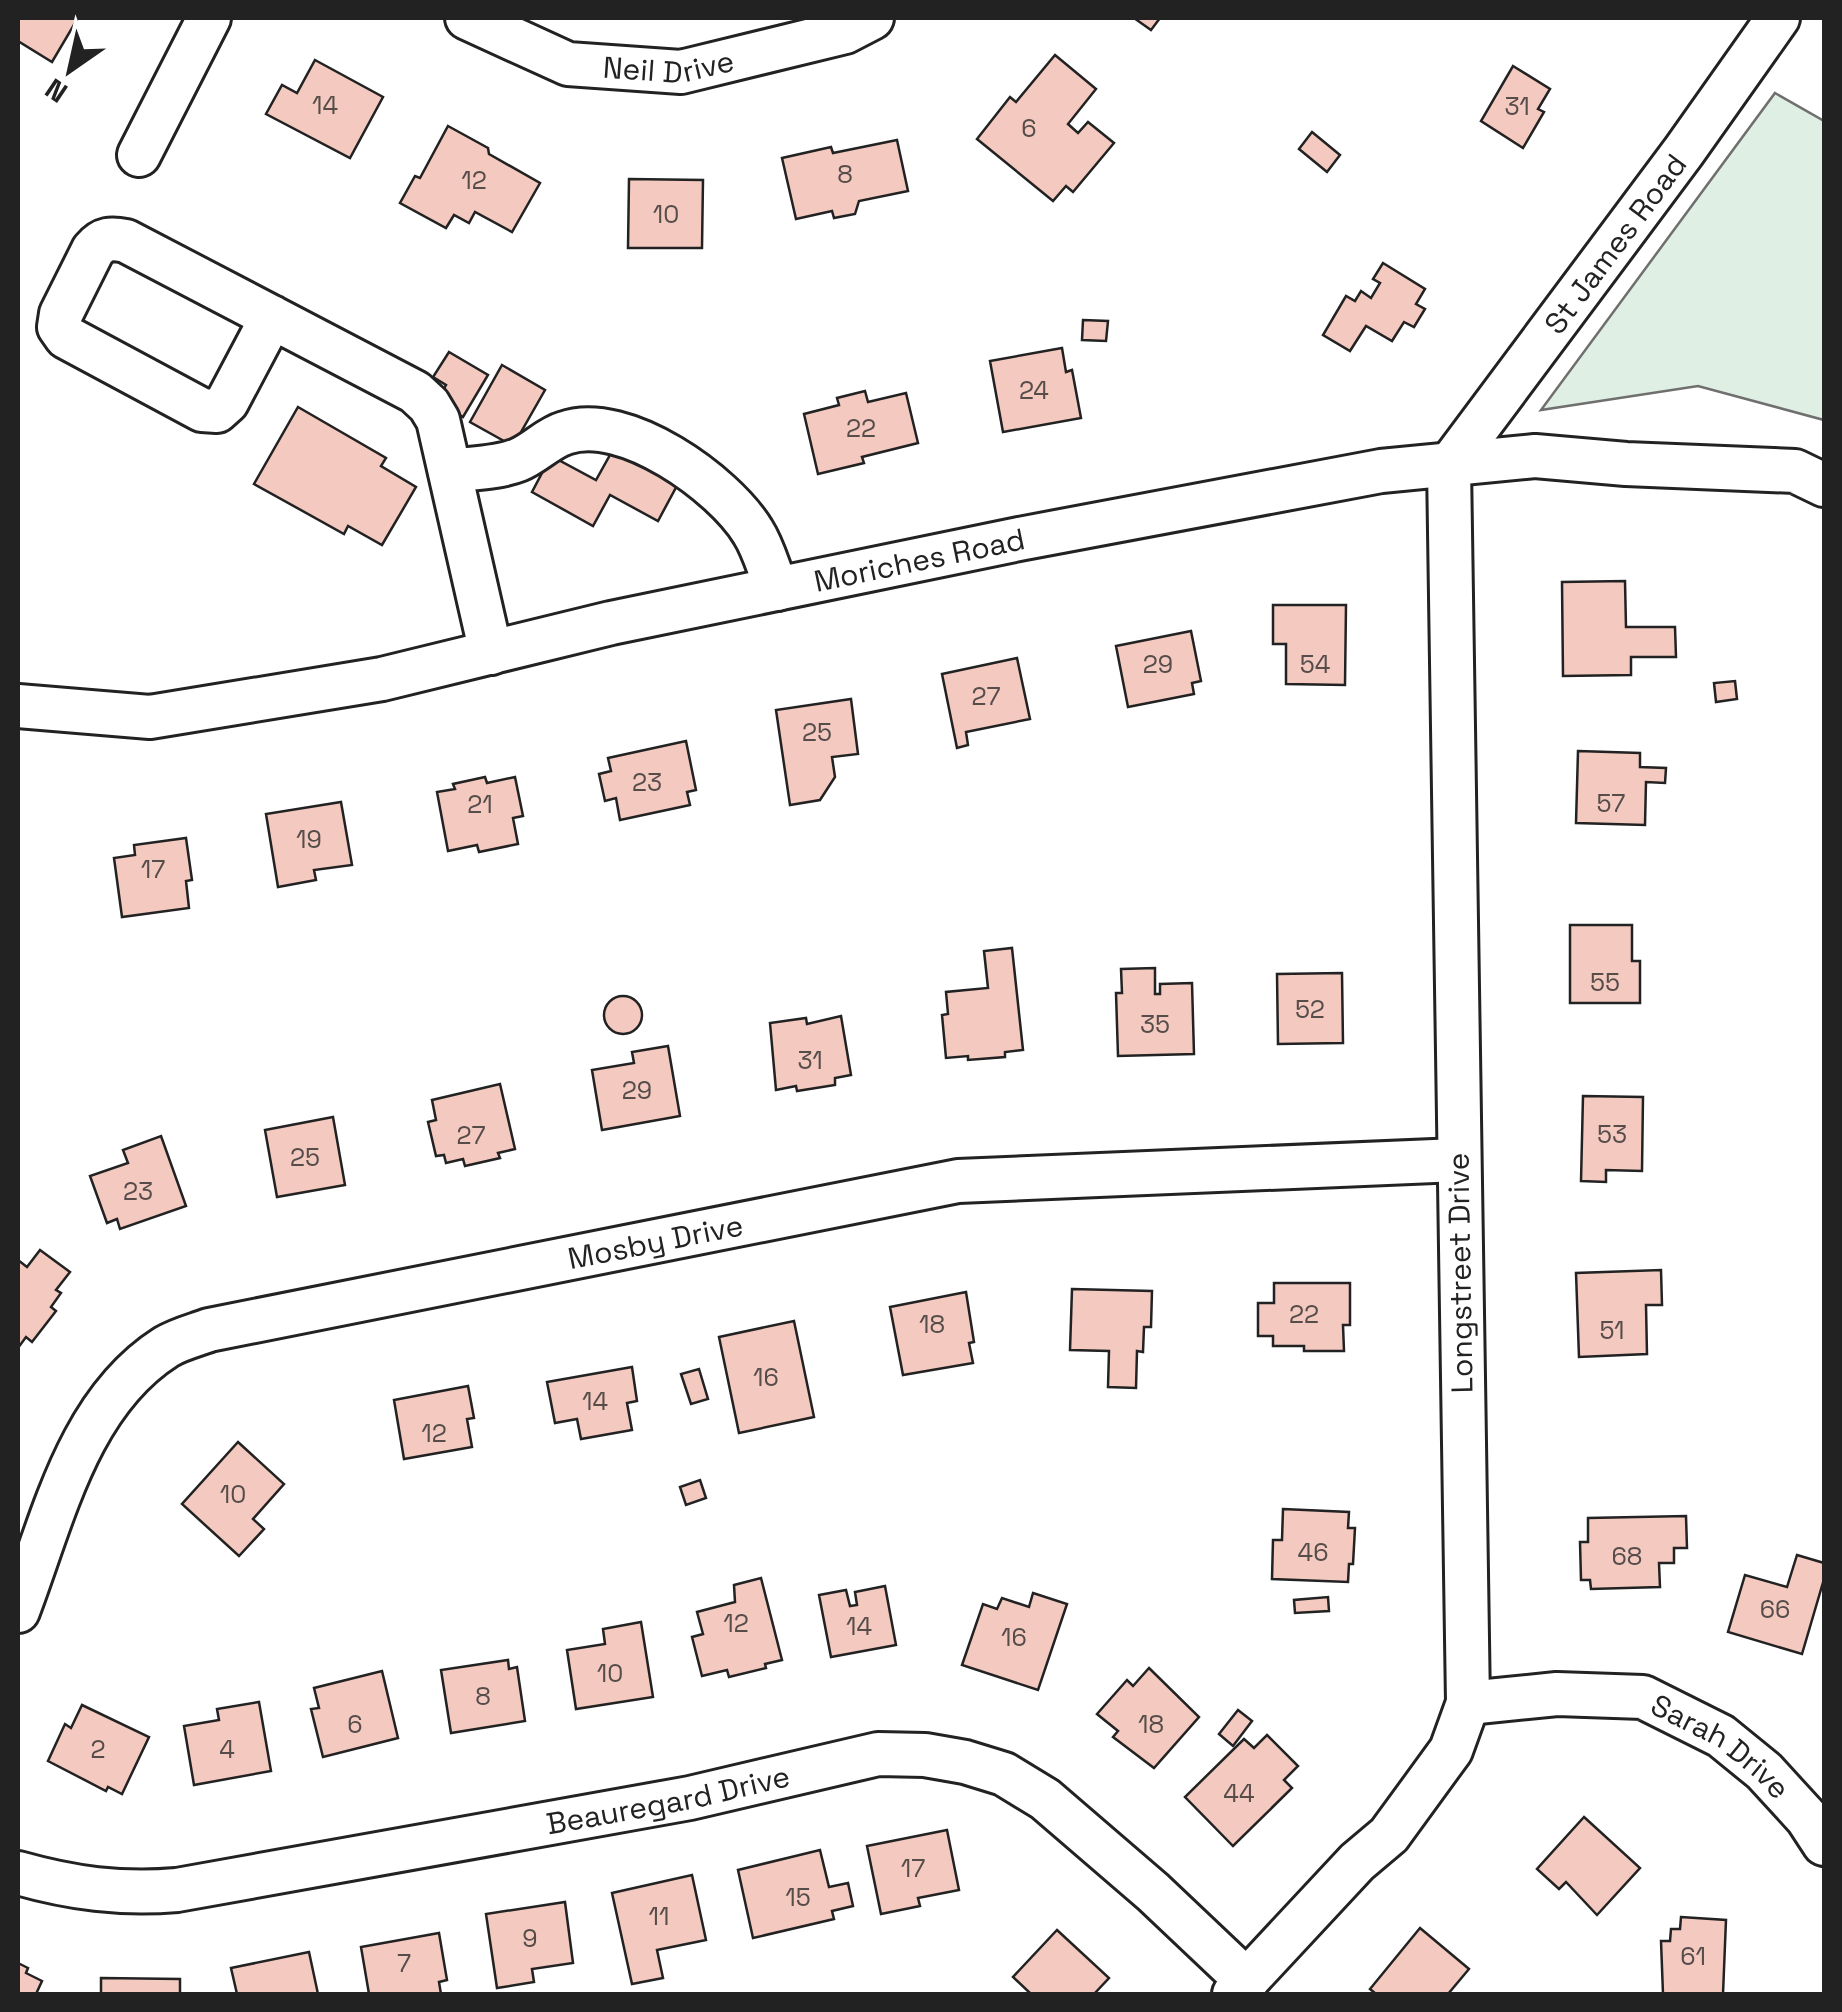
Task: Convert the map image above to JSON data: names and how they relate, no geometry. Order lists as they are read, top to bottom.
{
  "streets": {
    "street": [
      "Neil Drive",
      "St James Road",
      "Moriches Road",
      "Mosby Drive",
      "Longstreet Drive",
      "Sarah Drive",
      "Beauregard Drive"
    ]
  },
  "crossings": [
    ["St James Road", "Moriches Road"],
    ["St James Road", "Longstreet Drive"],
    ["Moriches Road", "Longstreet Drive"],
    ["Mosby Drive", "Longstreet Drive"],
    ["Longstreet Drive", "Sarah Drive"],
    ["Longstreet Drive", "Beauregard Drive"]
  ],
  "house_numbers": [
    "14",
    "31",
    "6",
    "8",
    "12",
    "10",
    "24",
    "22",
    "29",
    "54",
    "27",
    "25",
    "23",
    "57",
    "21",
    "19",
    "17",
    "55",
    "52",
    "35",
    "31",
    "29",
    "53",
    "27",
    "25",
    "23",
    "22",
    "18",
    "51",
    "16",
    "14",
    "12",
    "10",
    "46",
    "68",
    "66",
    "12",
    "14",
    "16",
    "10",
    "8",
    "6",
    "18",
    "2",
    "4",
    "44",
    "17",
    "15",
    "11",
    "9",
    "61",
    "7"
  ],
  "north": "bottom left"
}
